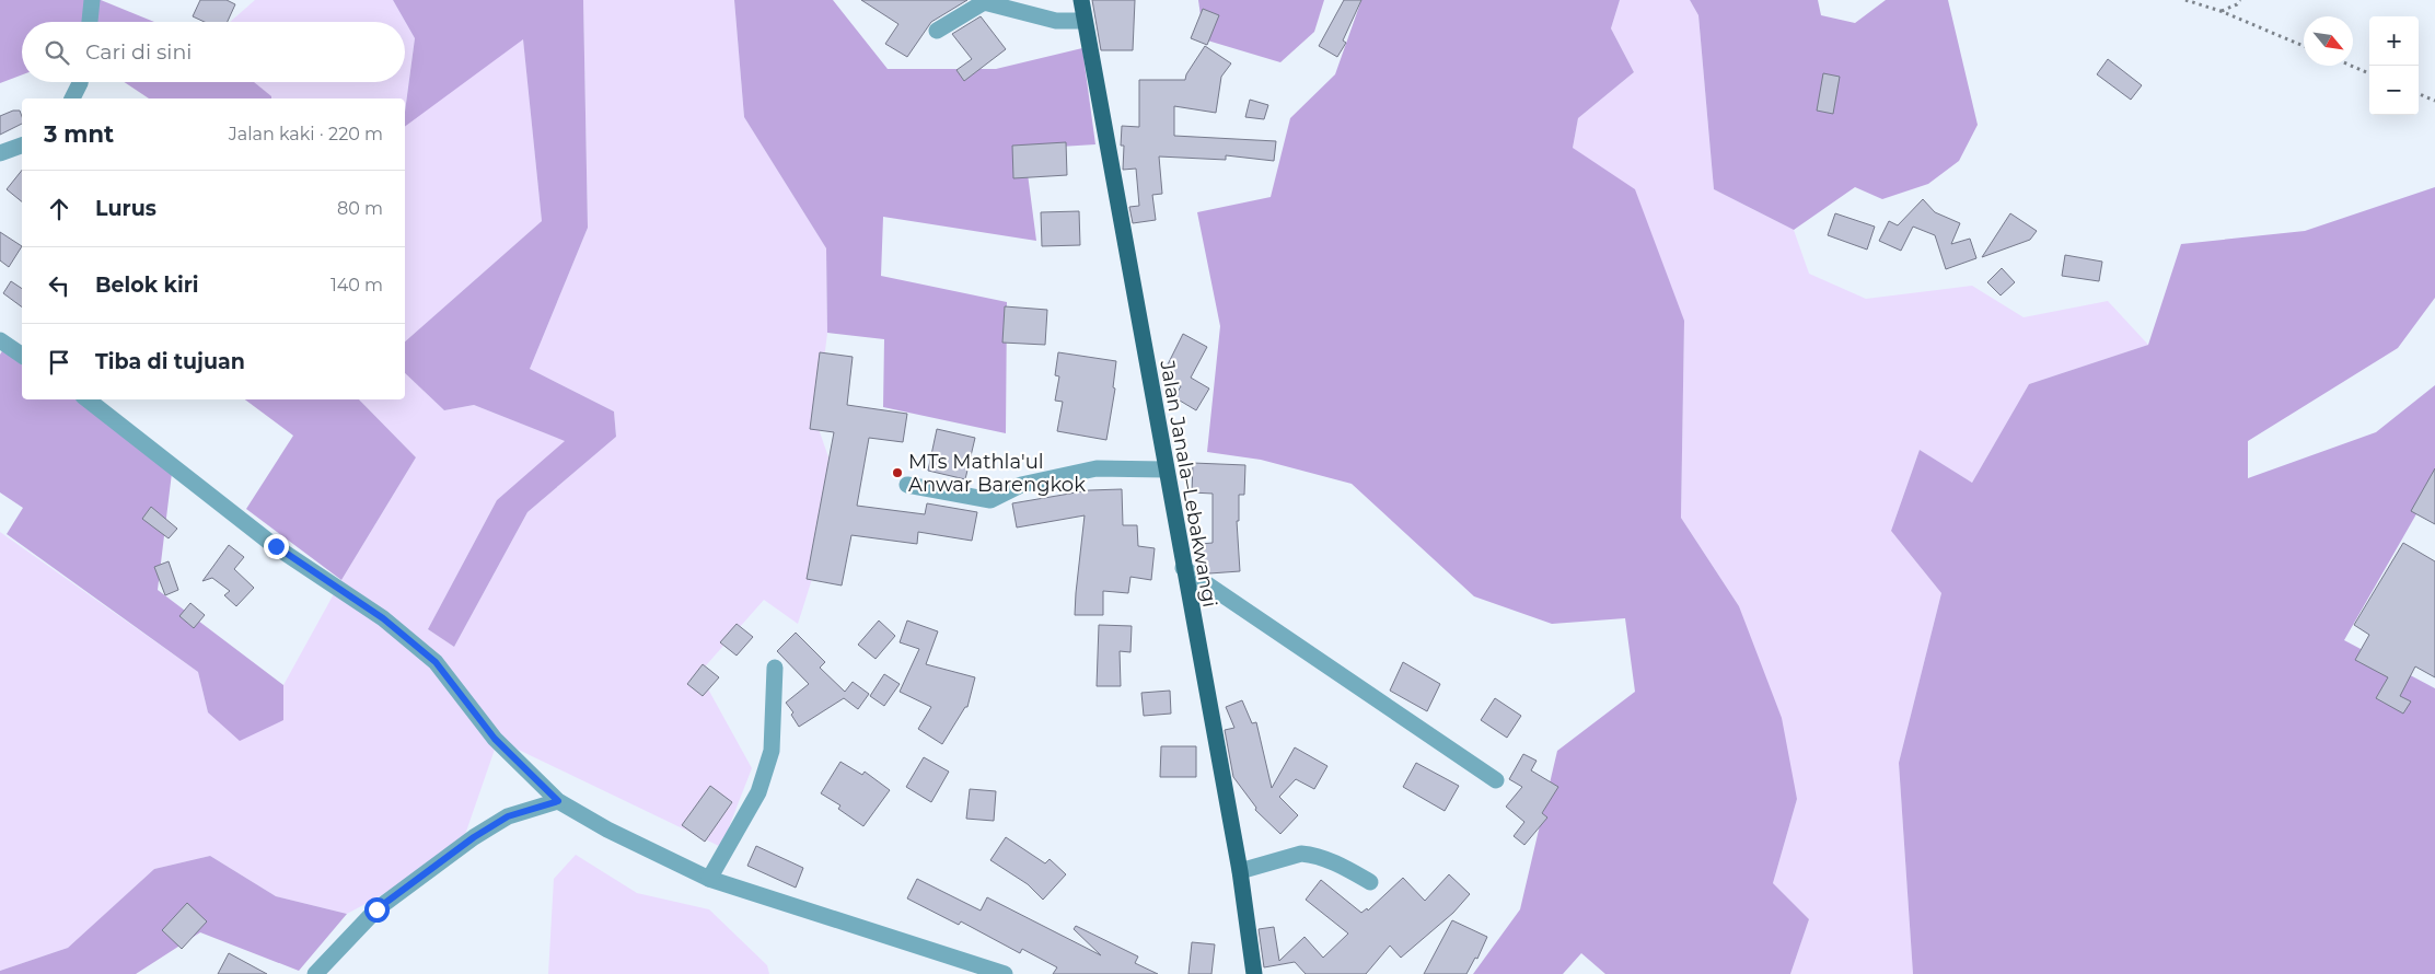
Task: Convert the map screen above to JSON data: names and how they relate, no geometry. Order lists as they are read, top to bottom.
{
  "streets": {
    "main road": ["Jalan Janala–Lebakwangi"]
  },
  "places": ["MTs Mathla'ul Anwar Barengkok"],
  "north": "bottom right",
  "page": {
    "map_buttons": ["+", "−"],
    "search": "Cari di sini",
    "heading": ["3 mnt", "Jalan kaki · 220 m"],
    "list": [
      ["Lurus", "80 m"],
      ["Belok kiri", "140 m"],
      "Tiba di tujuan"
    ]
  }
}
